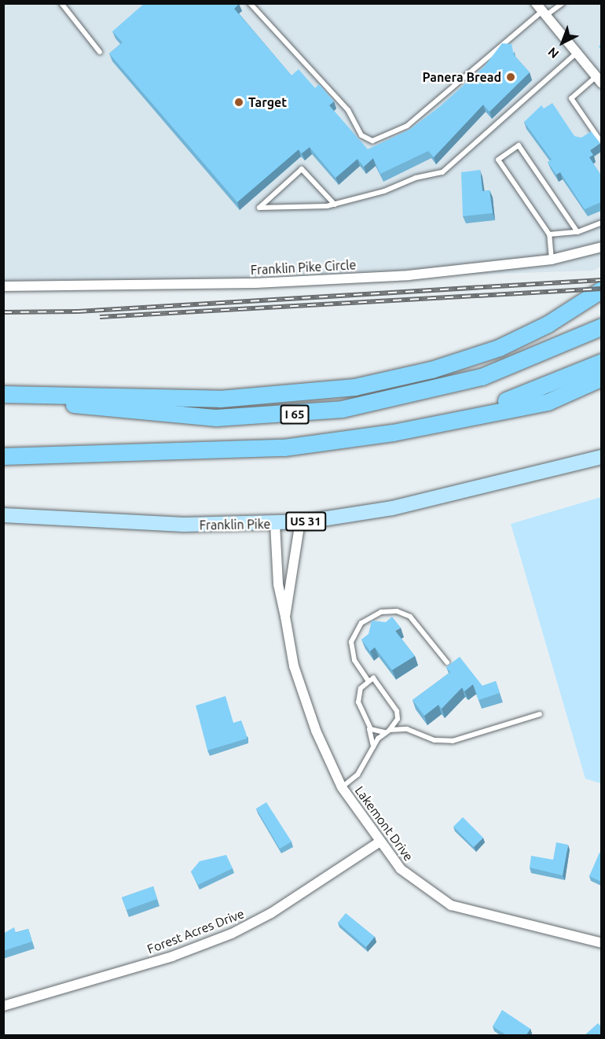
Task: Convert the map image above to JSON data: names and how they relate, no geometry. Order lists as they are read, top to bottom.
{
  "streets": {
    "highway": ["I 65"],
    "main road": ["US 31", "Franklin Pike"],
    "street": ["Franklin Pike Circle", "Lakemont Drive", "Forest Acres Drive"]
  },
  "crossings": [
    ["Franklin Pike", "Lakemont Drive"],
    ["Lakemont Drive", "Forest Acres Drive"]
  ],
  "places": ["Panera Bread", "Target"],
  "north": "bottom left"
}
